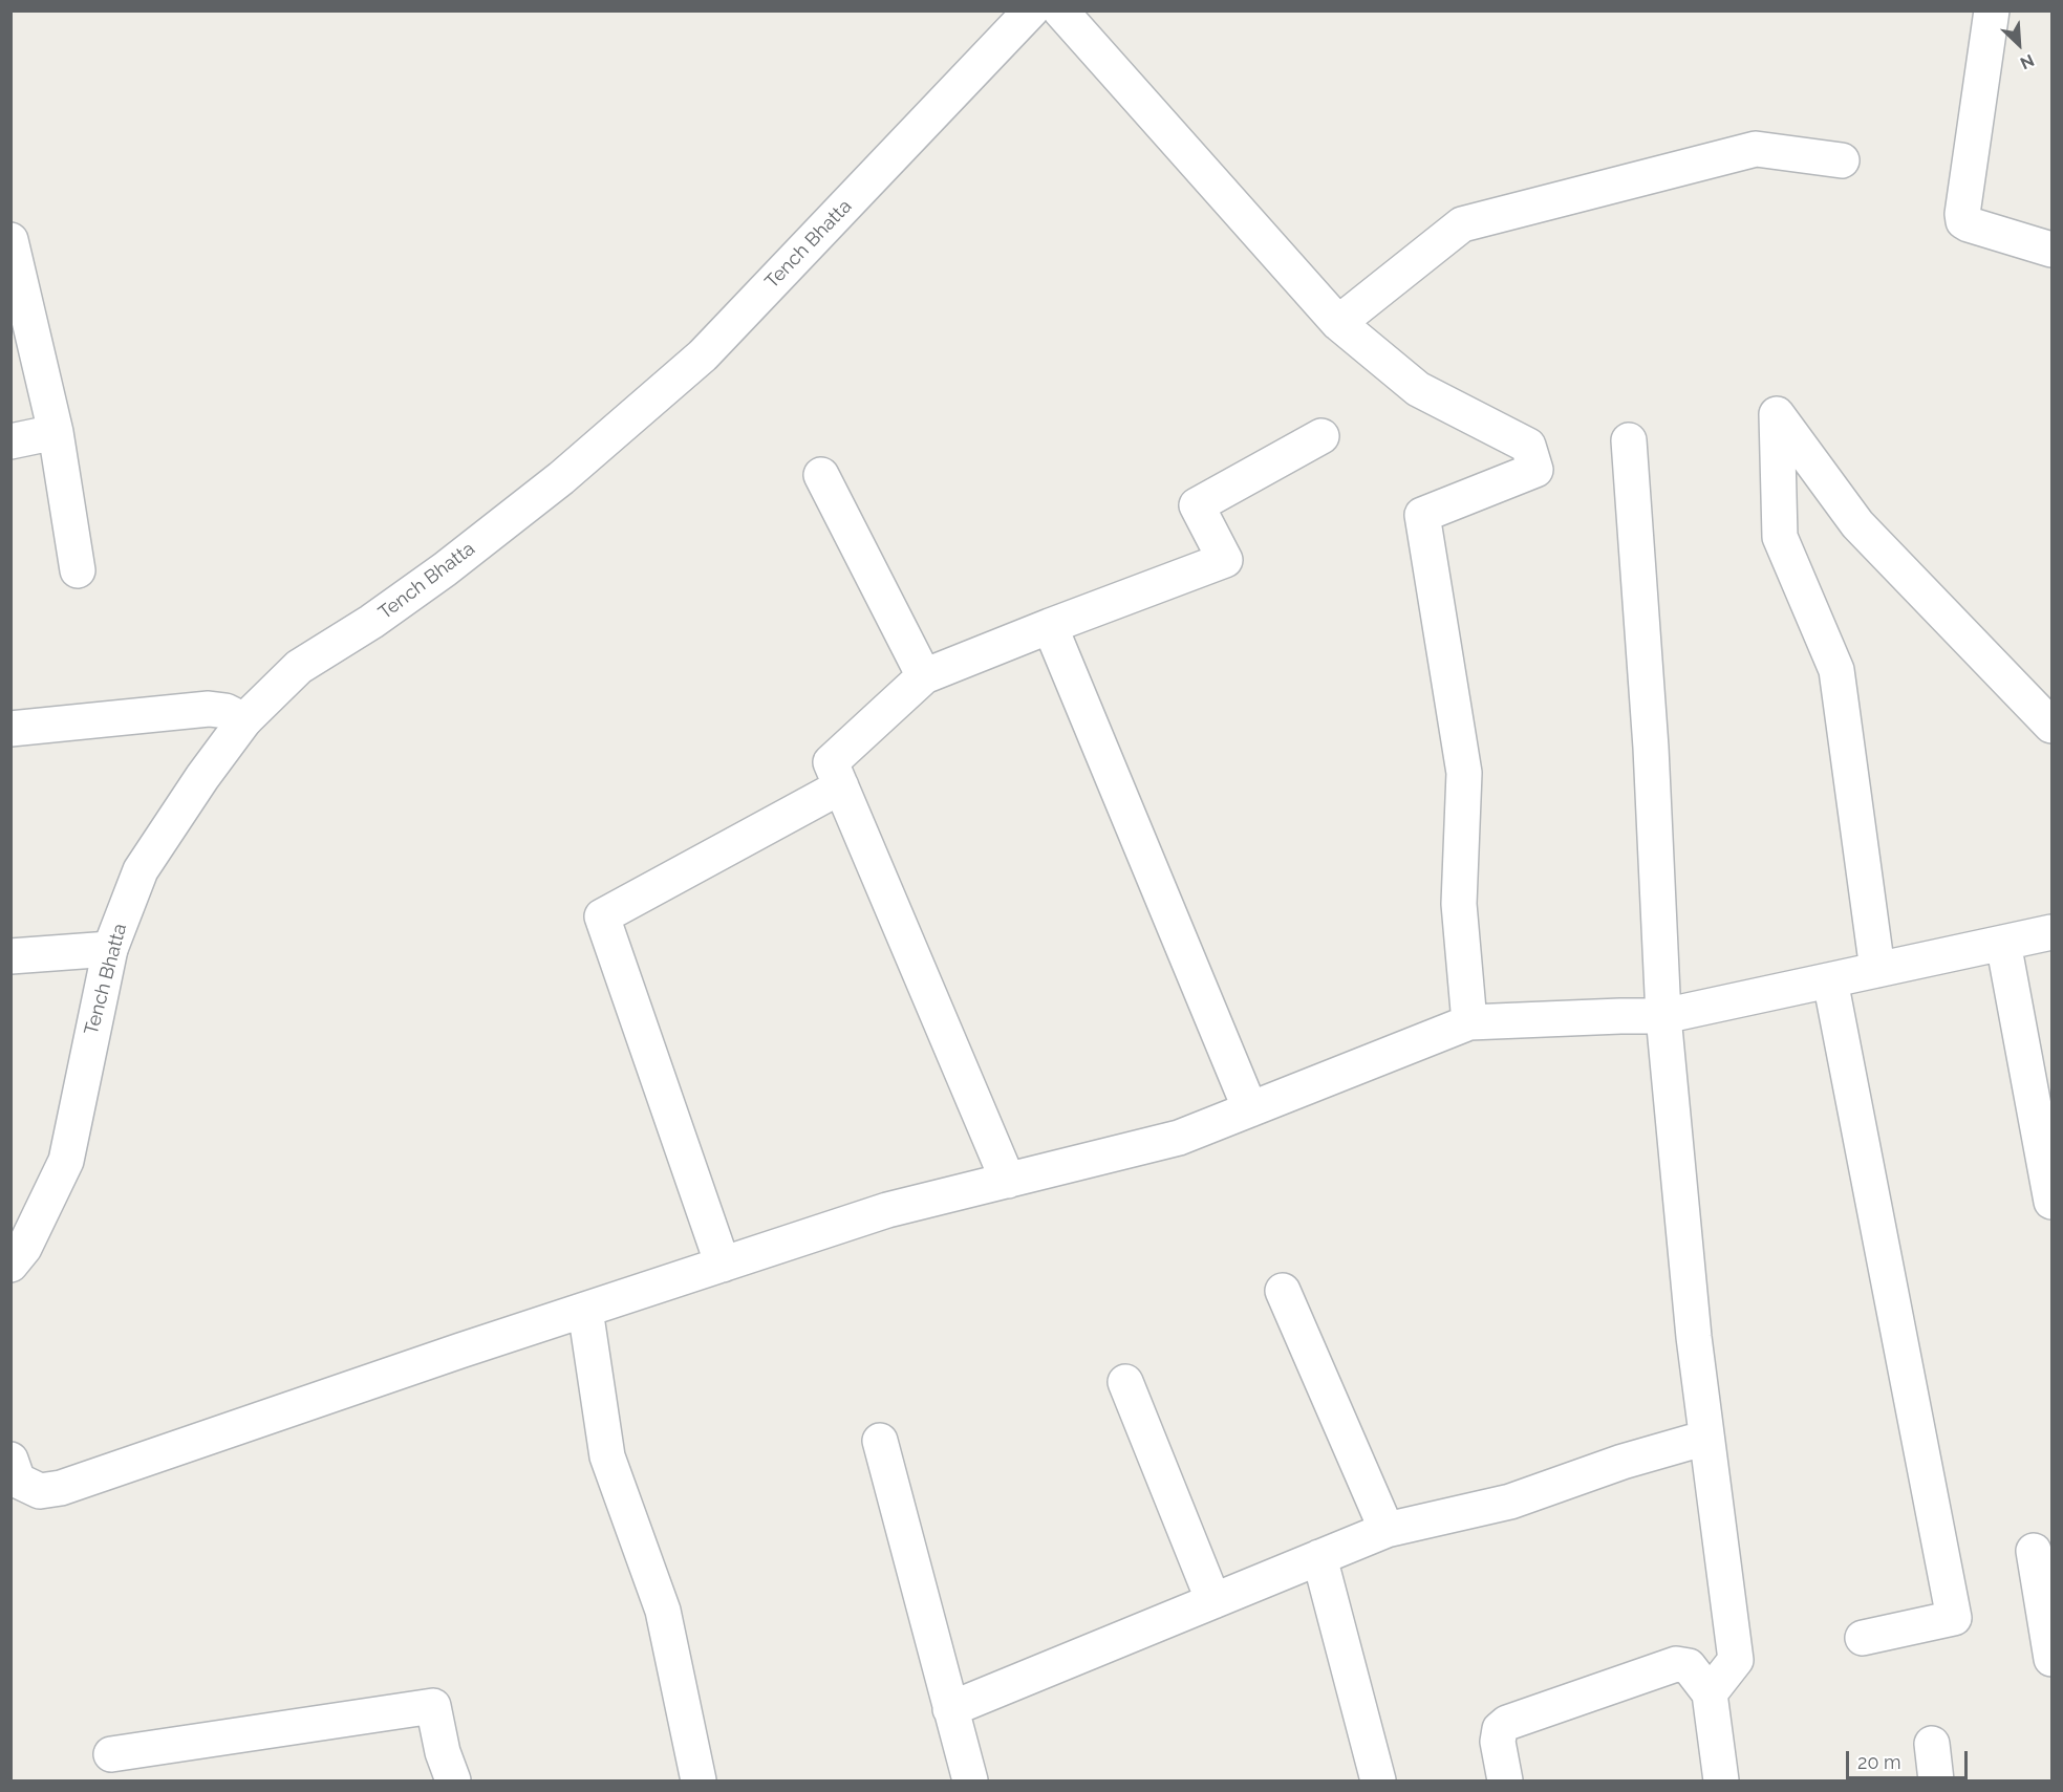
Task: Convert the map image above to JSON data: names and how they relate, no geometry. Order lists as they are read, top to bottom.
{
  "streets": {
    "street": ["Tench Bhatta"]
  },
  "scale_bar": "20 m",
  "north": "bottom right"
}
